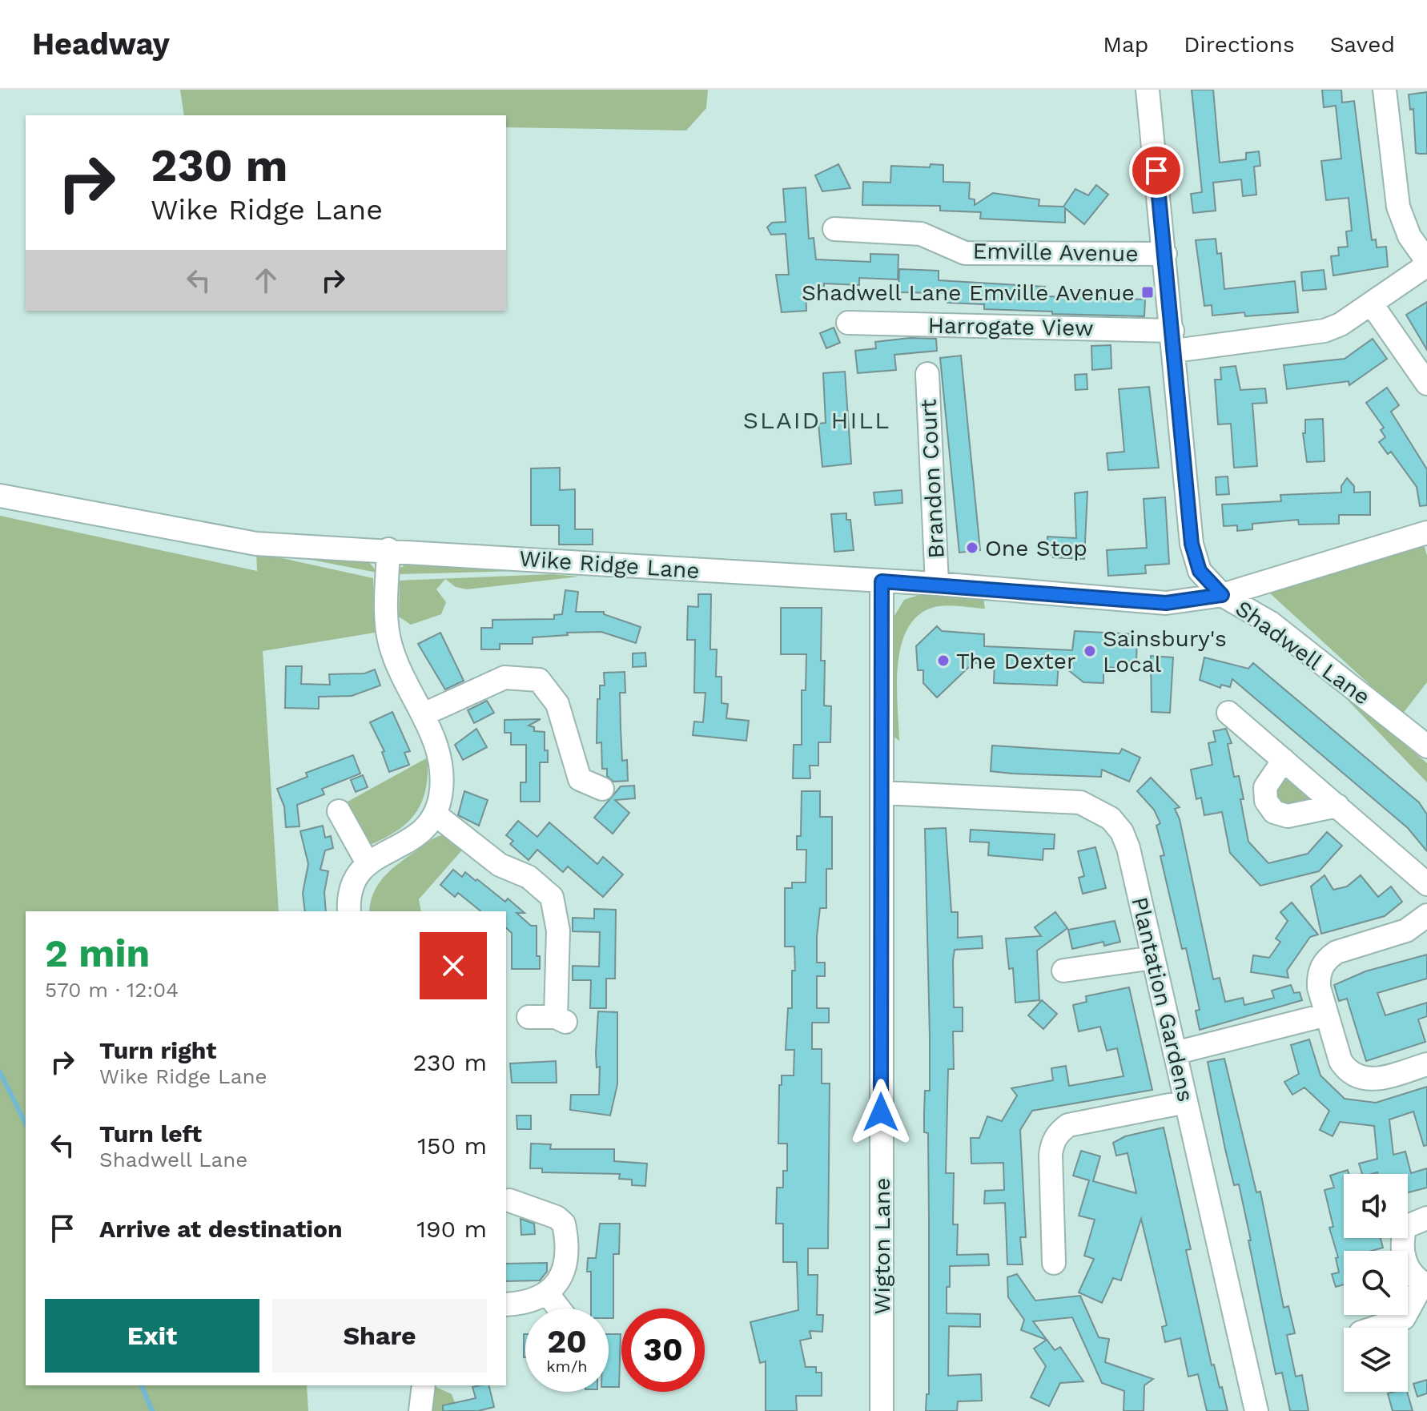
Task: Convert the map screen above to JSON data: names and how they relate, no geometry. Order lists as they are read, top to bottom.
{
  "streets": {
    "street": [
      "Emville Avenue",
      "Harrogate View",
      "Brandon Court",
      "Wike Ridge Lane",
      "Shadwell Lane",
      "Plantation Gardens",
      "Wigton Lane"
    ]
  },
  "crossings": [
    ["Emville Avenue", "Shadwell Lane"],
    ["Harrogate View", "Shadwell Lane"],
    ["Brandon Court", "Wike Ridge Lane"],
    ["Wike Ridge Lane", "Shadwell Lane"],
    ["Wike Ridge Lane", "Wigton Lane"],
    ["Plantation Gardens", "Wigton Lane"]
  ],
  "districts": ["SLAID HILL"],
  "places": {
    "transit": ["Shadwell Lane Emville Avenue"],
    "other": ["One Stop", "Sainsbury's Local", "The Dexter"]
  },
  "page": {
    "header": "Headway",
    "nav": ["Map", "Directions", "Saved"],
    "turn": ["230 m", "Wike Ridge Lane"],
    "heading": ["2 min", "570 m · 12:04"],
    "list": [
      {
        "name": "Turn right",
        "note": "Wike Ridge Lane",
        "value": "230 m"
      },
      {
        "name": "Turn left",
        "note": "Shadwell Lane",
        "value": "150 m"
      },
      {
        "name": "Arrive at destination",
        "value": "190 m"
      }
    ],
    "buttons": ["Exit", "Share"],
    "speed": "20 km/h",
    "limit": "30"
  }
}
